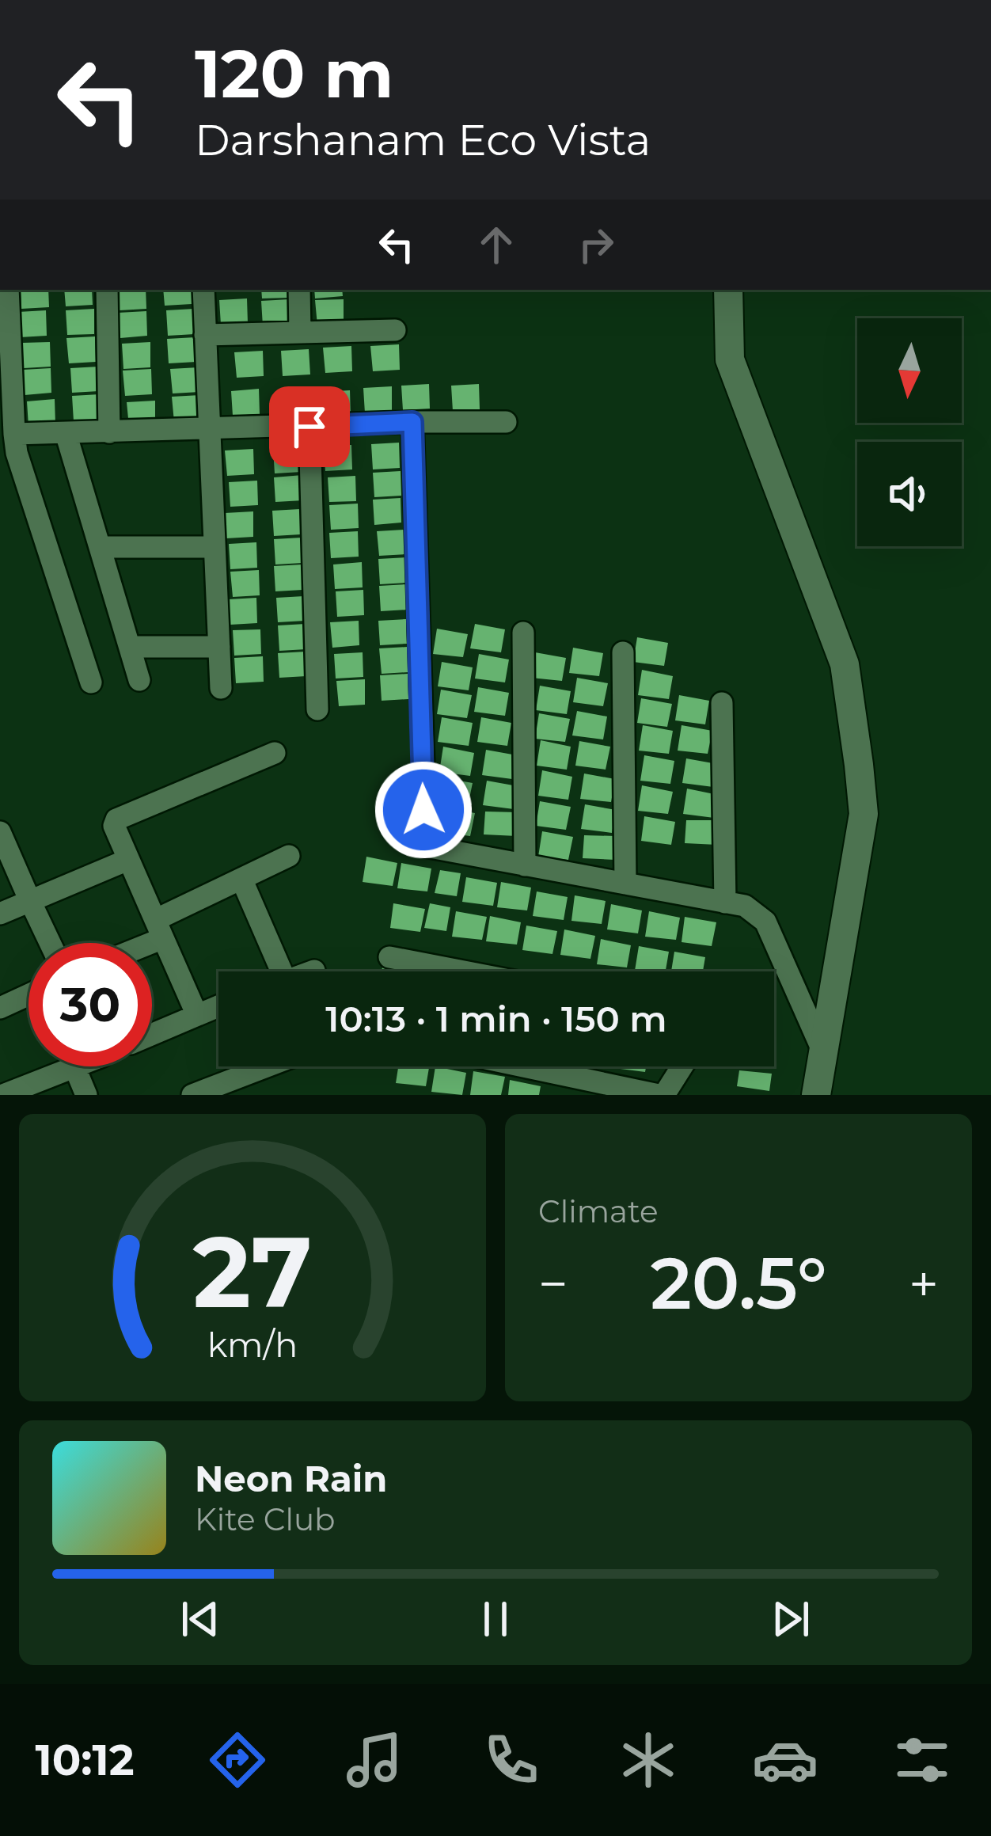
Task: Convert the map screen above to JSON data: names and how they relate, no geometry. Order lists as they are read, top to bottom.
{
  "north": "bottom",
  "page": {
    "turn": ["120 m", "Darshanam Eco Vista"],
    "limit": "30",
    "trip": "10:13 · 1 min · 150 m",
    "tile": "Climate",
    "heat": ["−", "20.5°", "+"],
    "song": ["Neon Rain", "Kite Club"],
    "tabs": "10:12",
    "gauge": ["27", "km/h"]
  }
}
